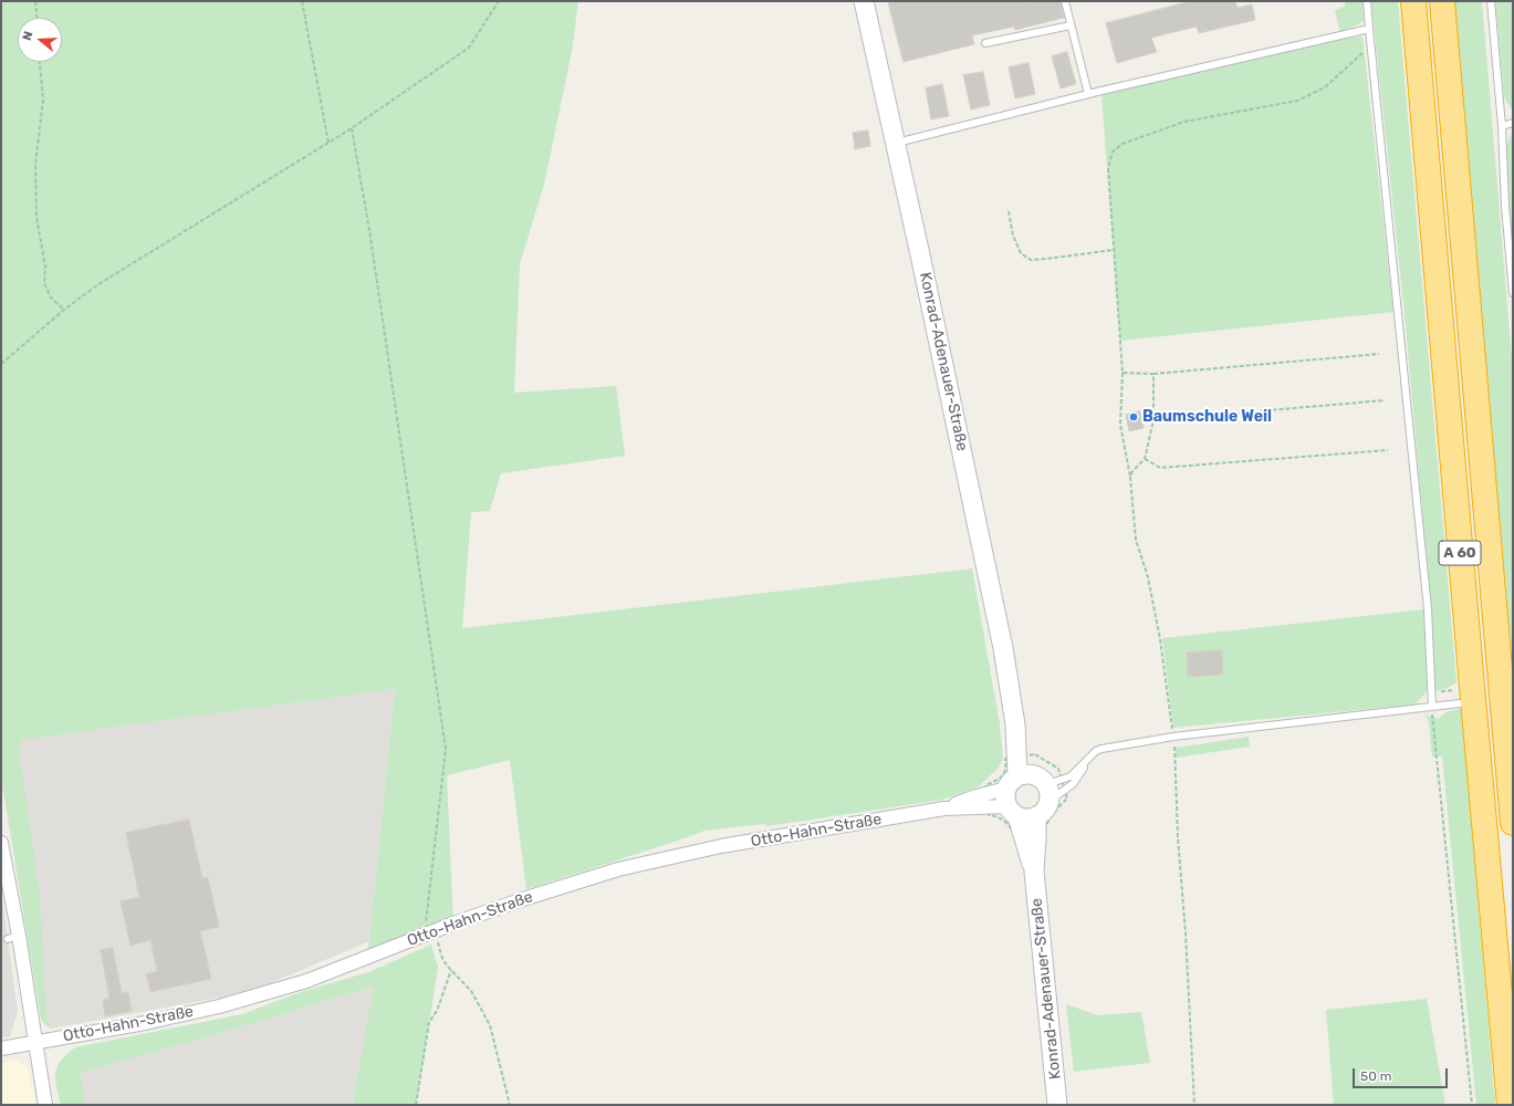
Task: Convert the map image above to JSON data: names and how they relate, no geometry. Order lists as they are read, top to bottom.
{
  "streets": {
    "highway": ["A 60"],
    "main road": ["Konrad-Adenauer-Straße"],
    "street": ["Otto-Hahn-Straße"]
  },
  "crossings": [
    ["Konrad-Adenauer-Straße", "Otto-Hahn-Straße"]
  ],
  "places": ["Baumschule Weil"],
  "scale_bar": "50 m",
  "north": "left"
}
